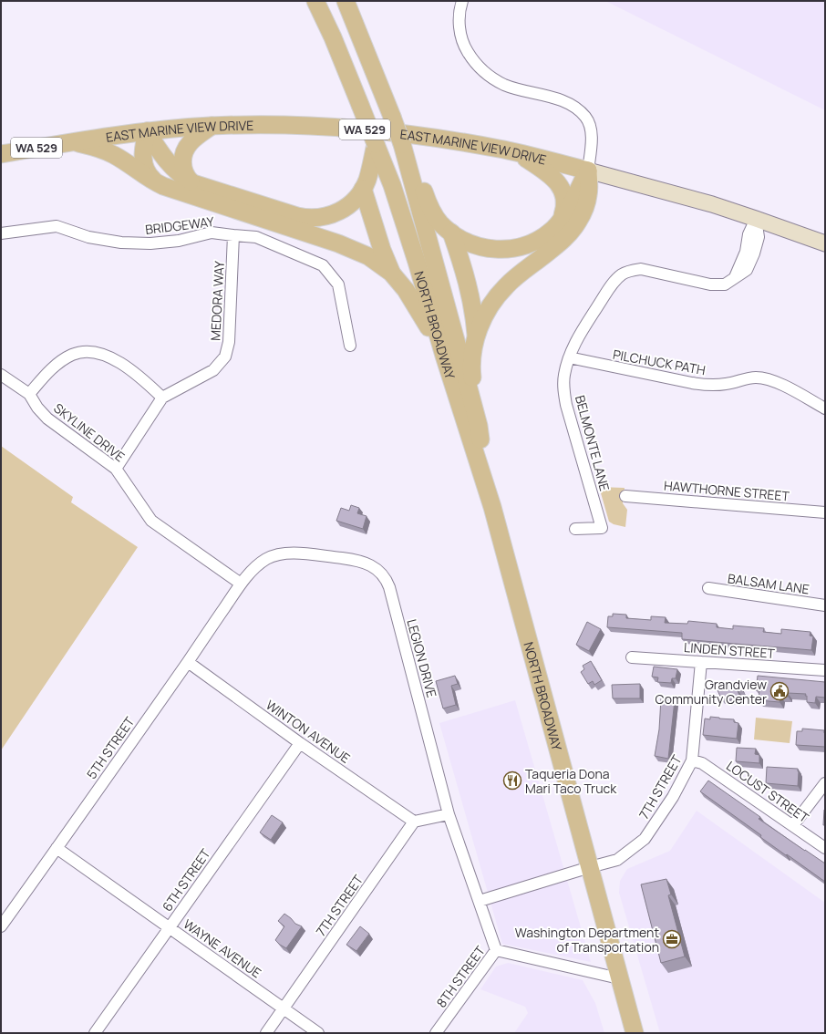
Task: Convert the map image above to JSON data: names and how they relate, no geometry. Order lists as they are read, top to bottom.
{
  "streets": {
    "main road": ["WA 529", "EAST MARINE VIEW DRIVE", "NORTH BROADWAY"],
    "street": [
      "BRIDGEWAY",
      "MEDORA WAY",
      "PILCHUCK PATH",
      "SKYLINE DRIVE",
      "BELMONTE LANE",
      "HAWTHORNE STREET",
      "BALSAM LANE",
      "LINDEN STREET",
      "LEGION DRIVE",
      "WINTON AVENUE",
      "5TH STREET",
      "7TH STREET",
      "LOCUST STREET",
      "6TH STREET",
      "WAYNE AVENUE",
      "8TH STREET"
    ]
  },
  "crossings": [
    ["WA 529", "EAST MARINE VIEW DRIVE"],
    ["WA 529", "NORTH BROADWAY"],
    ["EAST MARINE VIEW DRIVE", "BELMONTE LANE"],
    ["BRIDGEWAY", "MEDORA WAY"],
    ["MEDORA WAY", "SKYLINE DRIVE"],
    ["NORTH BROADWAY", "7TH STREET"],
    ["NORTH BROADWAY", "8TH STREET"],
    ["PILCHUCK PATH", "BELMONTE LANE"],
    ["SKYLINE DRIVE", "LEGION DRIVE"],
    ["SKYLINE DRIVE", "5TH STREET"],
    ["LINDEN STREET", "7TH STREET"],
    ["LEGION DRIVE", "5TH STREET"],
    ["LEGION DRIVE", "8TH STREET"],
    ["WINTON AVENUE", "5TH STREET"],
    ["WINTON AVENUE", "7TH STREET"],
    ["WINTON AVENUE", "6TH STREET"],
    ["5TH STREET", "WAYNE AVENUE"],
    ["7TH STREET", "LOCUST STREET"],
    ["7TH STREET", "WAYNE AVENUE"],
    ["6TH STREET", "WAYNE AVENUE"]
  ],
  "places": {
    "public building": ["Grandview Community Center"],
    "restaurant": ["Taqueria Dona Mari Taco Truck"],
    "office": ["Washington Department of Transportation"]
  }
}
